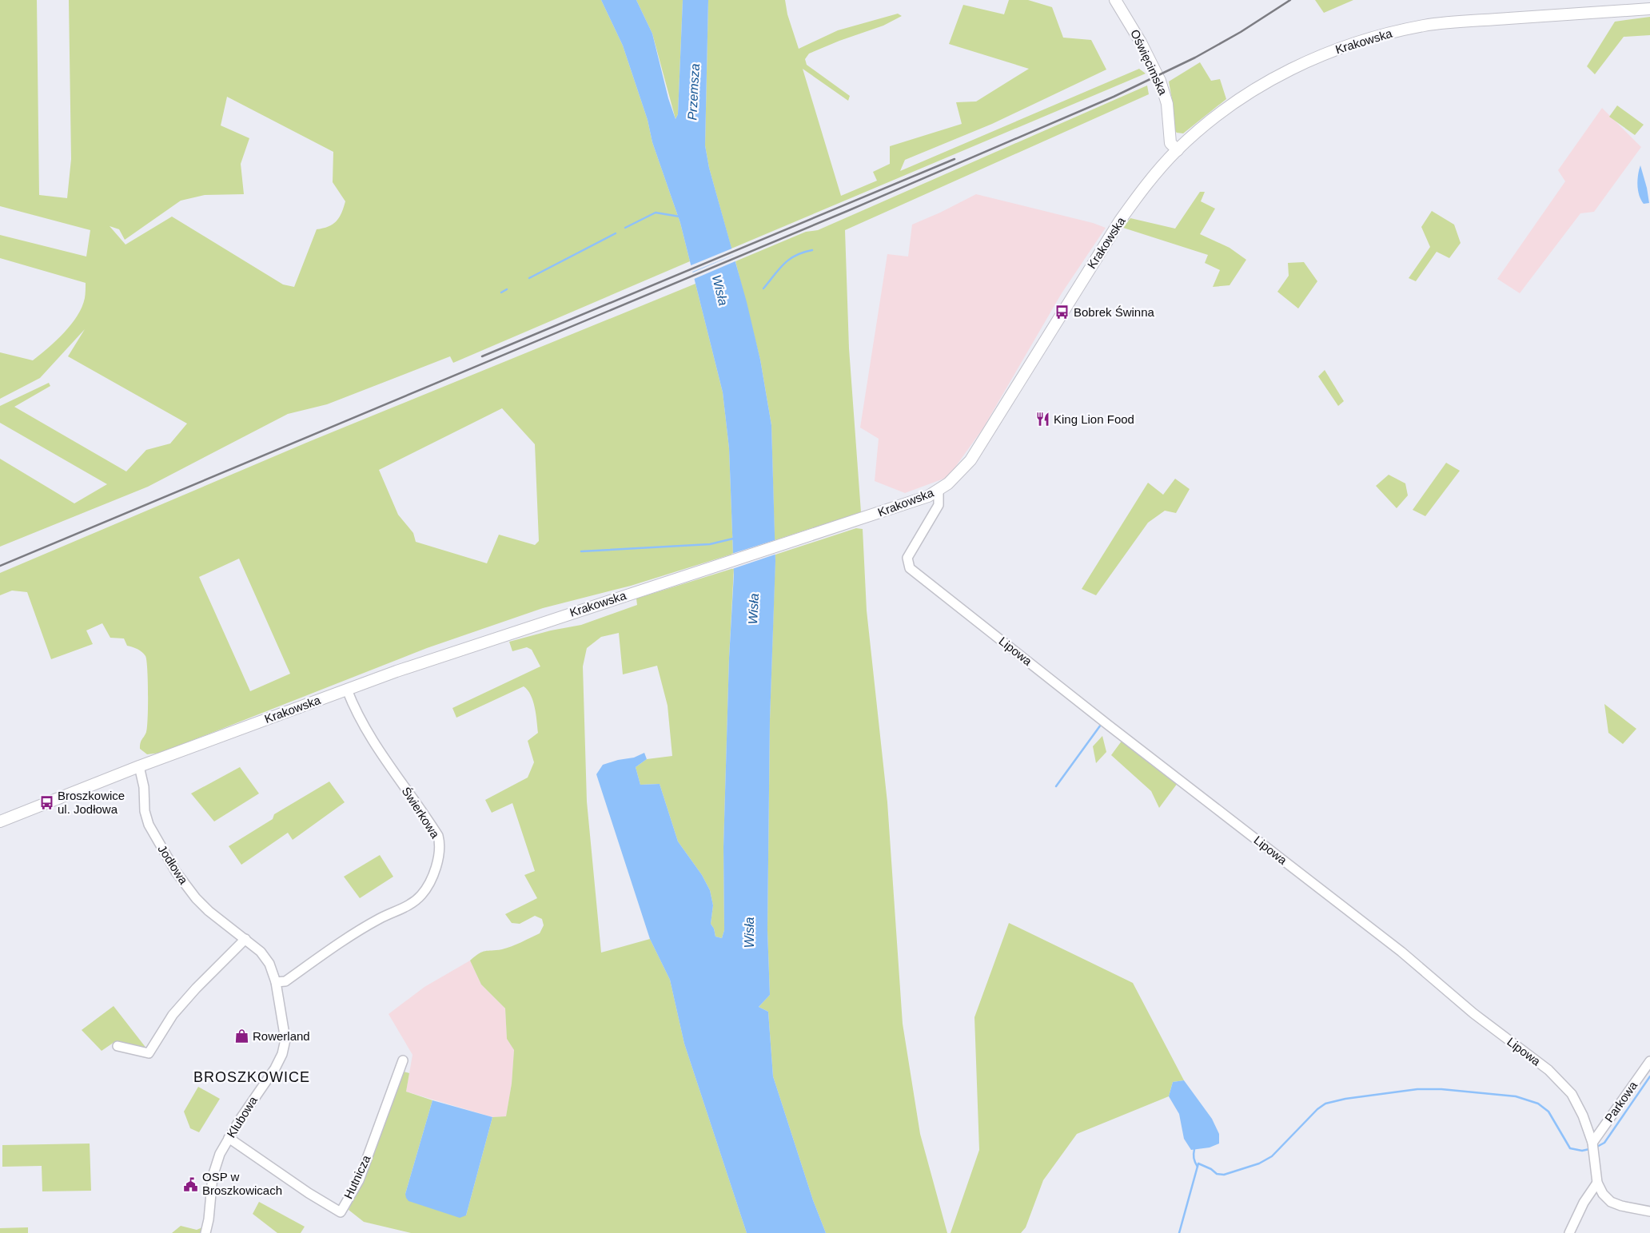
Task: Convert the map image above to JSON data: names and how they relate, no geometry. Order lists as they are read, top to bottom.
{
  "streets": {
    "street": [
      "Krakowska",
      "Oświęcimska",
      "Lipowa",
      "Świerkowa",
      "Jodłowa",
      "Parkowa",
      "Klubowa",
      "Hutnicza"
    ]
  },
  "crossings": [
    ["Krakowska", "Oświęcimska"],
    ["Krakowska", "Lipowa"],
    ["Krakowska", "Świerkowa"],
    ["Krakowska", "Jodłowa"],
    ["Lipowa", "Parkowa"],
    ["Świerkowa", "Jodłowa"],
    ["Świerkowa", "Klubowa"],
    ["Jodłowa", "Klubowa"],
    ["Klubowa", "Hutnicza"]
  ],
  "districts": ["BROSZKOWICE"],
  "water": ["Przemsza", "Wisła"],
  "places": {
    "bus stop": ["Bobrek Świnna", "Broszkowice ul. Jodłowa"],
    "restaurant": ["King Lion Food"],
    "shop": ["Rowerland"],
    "public building": ["OSP w Broszkowicach"]
  }
}
